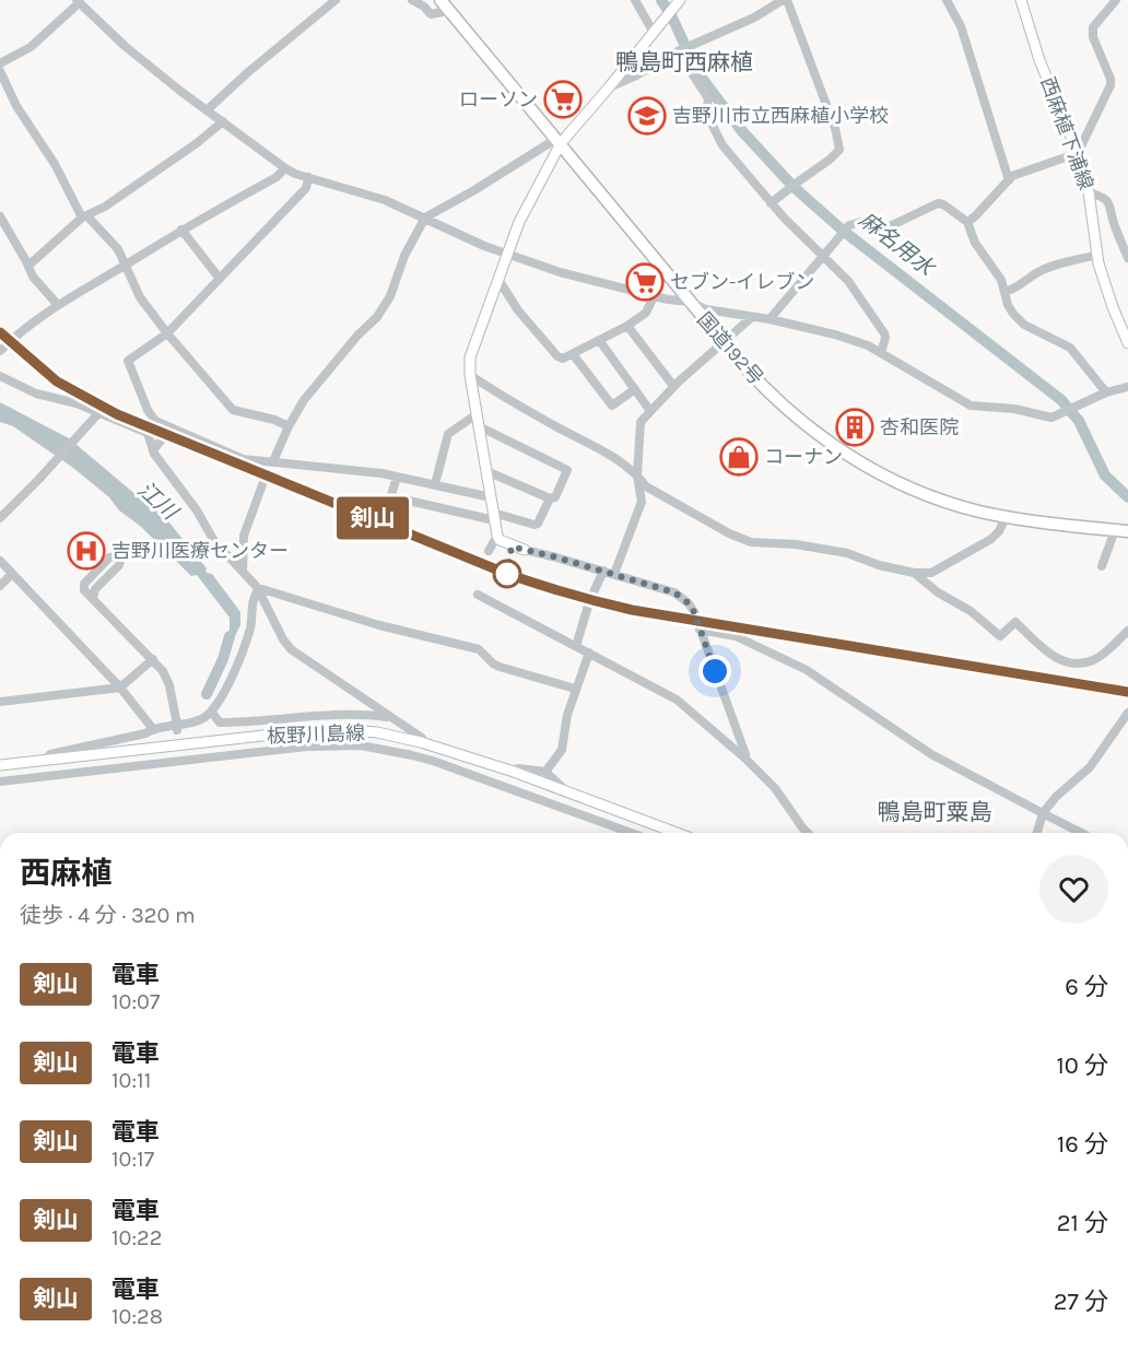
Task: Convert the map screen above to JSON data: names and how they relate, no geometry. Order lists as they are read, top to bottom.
{
  "streets": {
    "highway": ["国道192号"],
    "main road": ["西麻植下浦線", "板野川島線"]
  },
  "districts": ["鴨島町西麻植", "鴨島町粟島"],
  "water": ["麻名用水", "江川"],
  "places": {
    "supermarket": ["ローソン", "セブン-イレブン"],
    "school or university": ["吉野川市立西麻植小学校"],
    "building": ["杏和医院"],
    "shop": ["コーナン"],
    "hospital": ["吉野川医療センター"]
  },
  "page": {
    "on_map": "剣山",
    "heading": ["西麻植", "徒歩 · 4 分 · 320 m"],
    "list": [
      {
        "mark": "剣山",
        "name": "電車",
        "note": "10:07",
        "value": "6 分"
      },
      {
        "mark": "剣山",
        "name": "電車",
        "note": "10:11",
        "value": "10 分"
      },
      {
        "mark": "剣山",
        "name": "電車",
        "note": "10:17",
        "value": "16 分"
      },
      {
        "mark": "剣山",
        "name": "電車",
        "note": "10:22",
        "value": "21 分"
      },
      {
        "mark": "剣山",
        "name": "電車",
        "note": "10:28",
        "value": "27 分"
      }
    ]
  }
}
